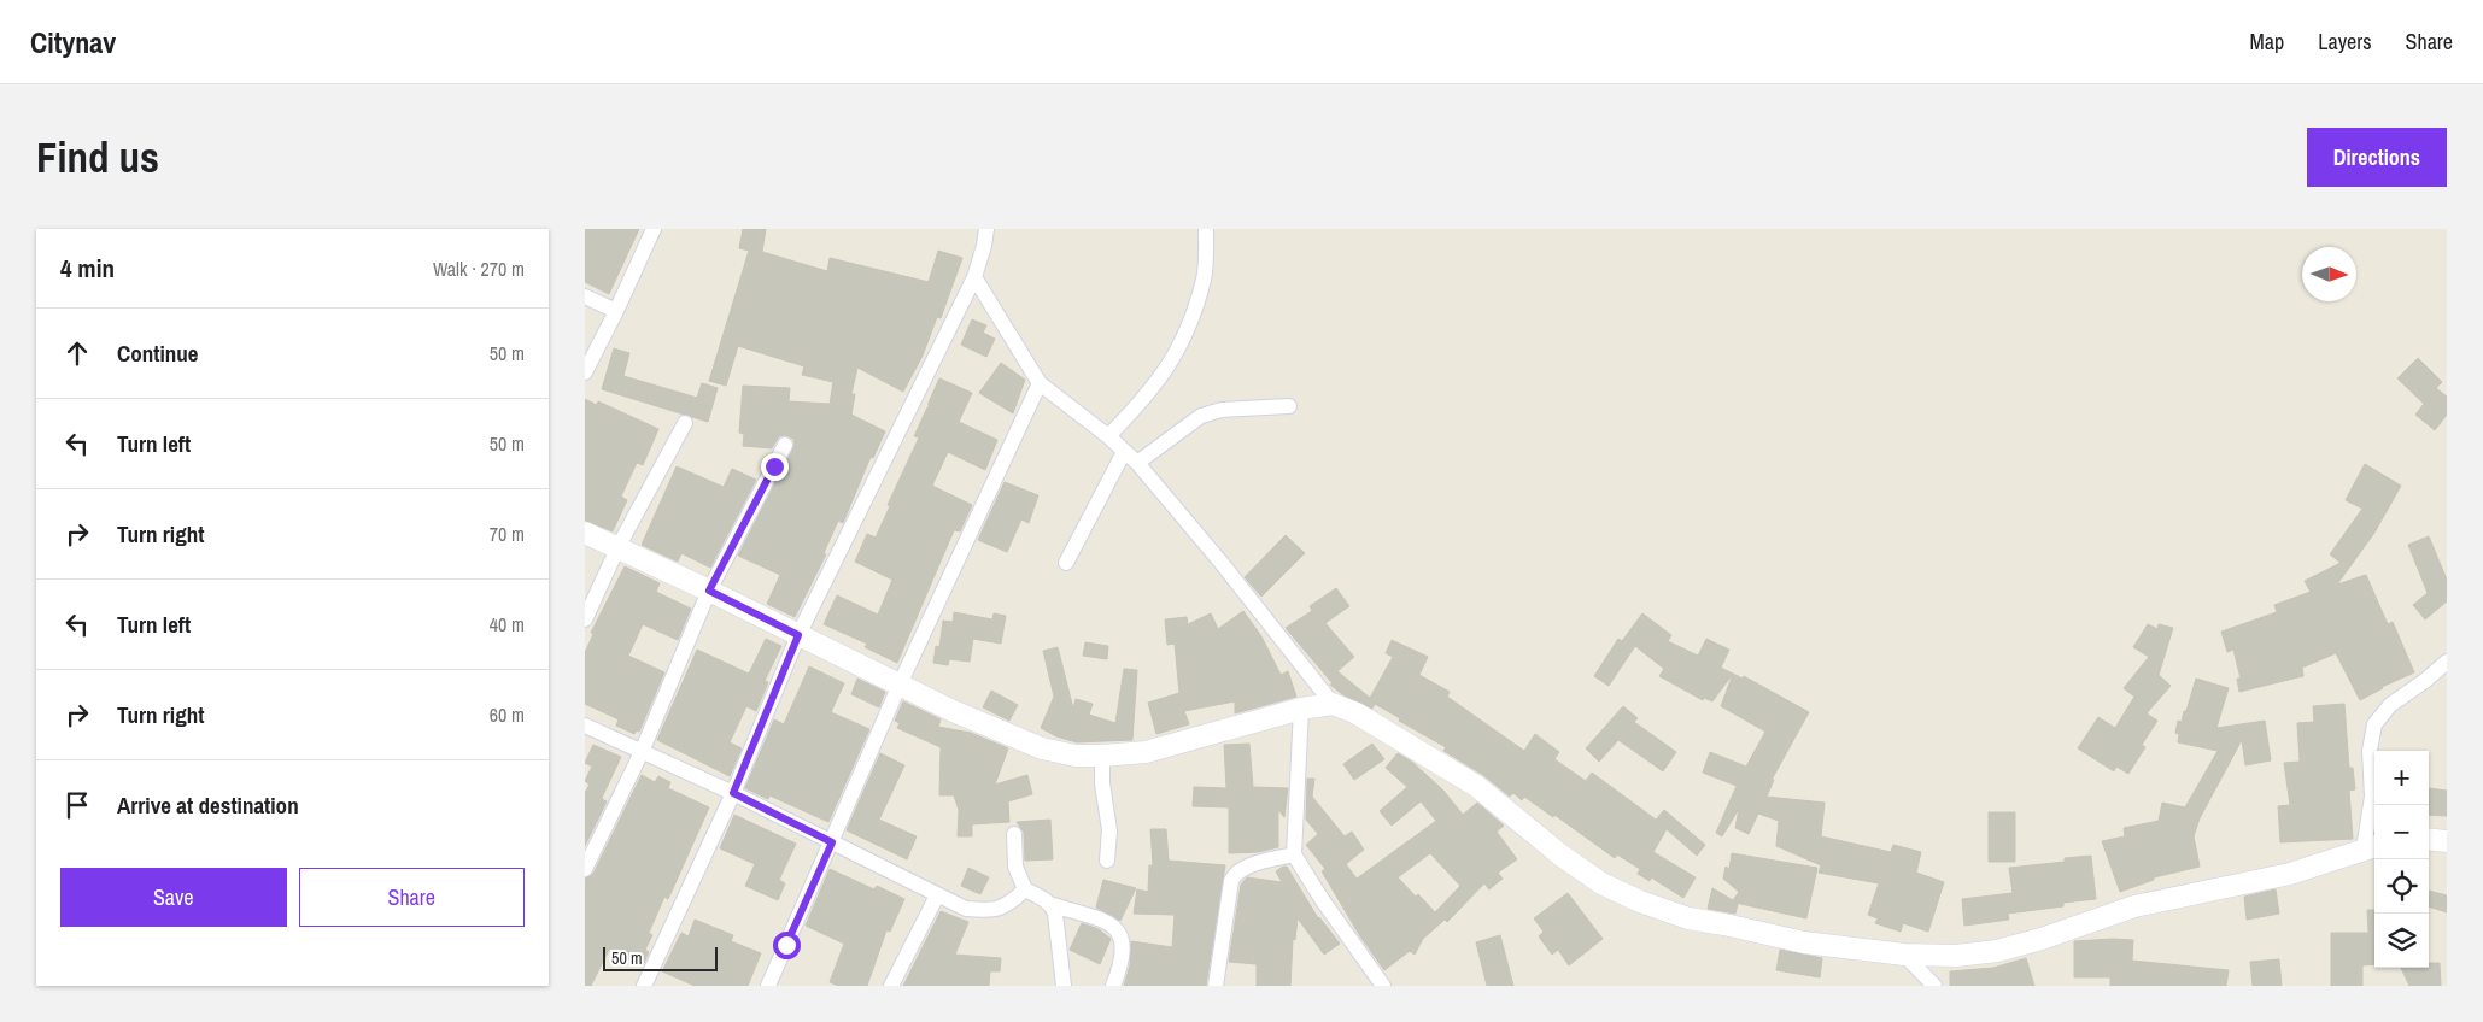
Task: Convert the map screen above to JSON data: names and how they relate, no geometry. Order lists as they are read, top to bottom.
{
  "scale_bar": "50 m",
  "north": "right",
  "page": {
    "header": "Citynav",
    "nav": ["Map", "Layers", "Share"],
    "buttons": [
      "Directions",
      ["Save", "Share"]
    ],
    "title": "Find us",
    "heading": ["4 min", "Walk · 270 m"],
    "list": [
      ["Continue", "50 m"],
      ["Turn left", "50 m"],
      ["Turn right", "70 m"],
      ["Turn left", "40 m"],
      ["Turn right", "60 m"],
      "Arrive at destination"
    ],
    "map_buttons": ["+", "−"],
    "scale": "50 m"
  }
}
